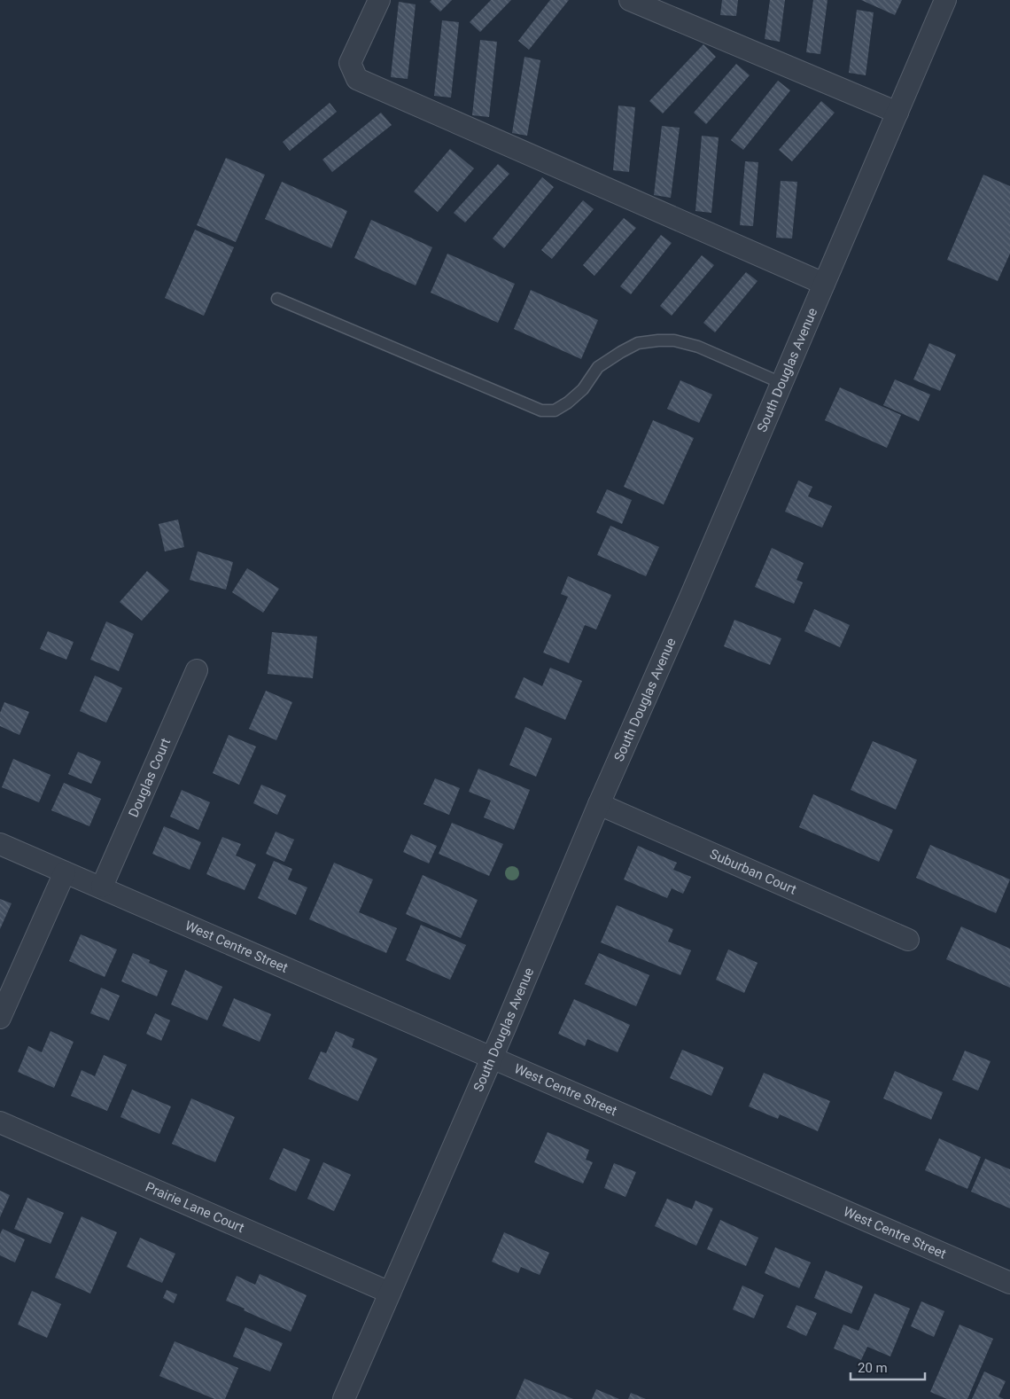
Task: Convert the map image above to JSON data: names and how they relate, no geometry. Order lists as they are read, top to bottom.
{
  "streets": {
    "street": [
      "South Douglas Avenue",
      "Douglas Court",
      "Suburban Court",
      "West Centre Street",
      "Prairie Lane Court"
    ]
  },
  "crossings": [
    ["South Douglas Avenue", "Suburban Court"],
    ["South Douglas Avenue", "West Centre Street"],
    ["South Douglas Avenue", "Prairie Lane Court"],
    ["Douglas Court", "West Centre Street"]
  ],
  "scale_bar": "20 m"
}
